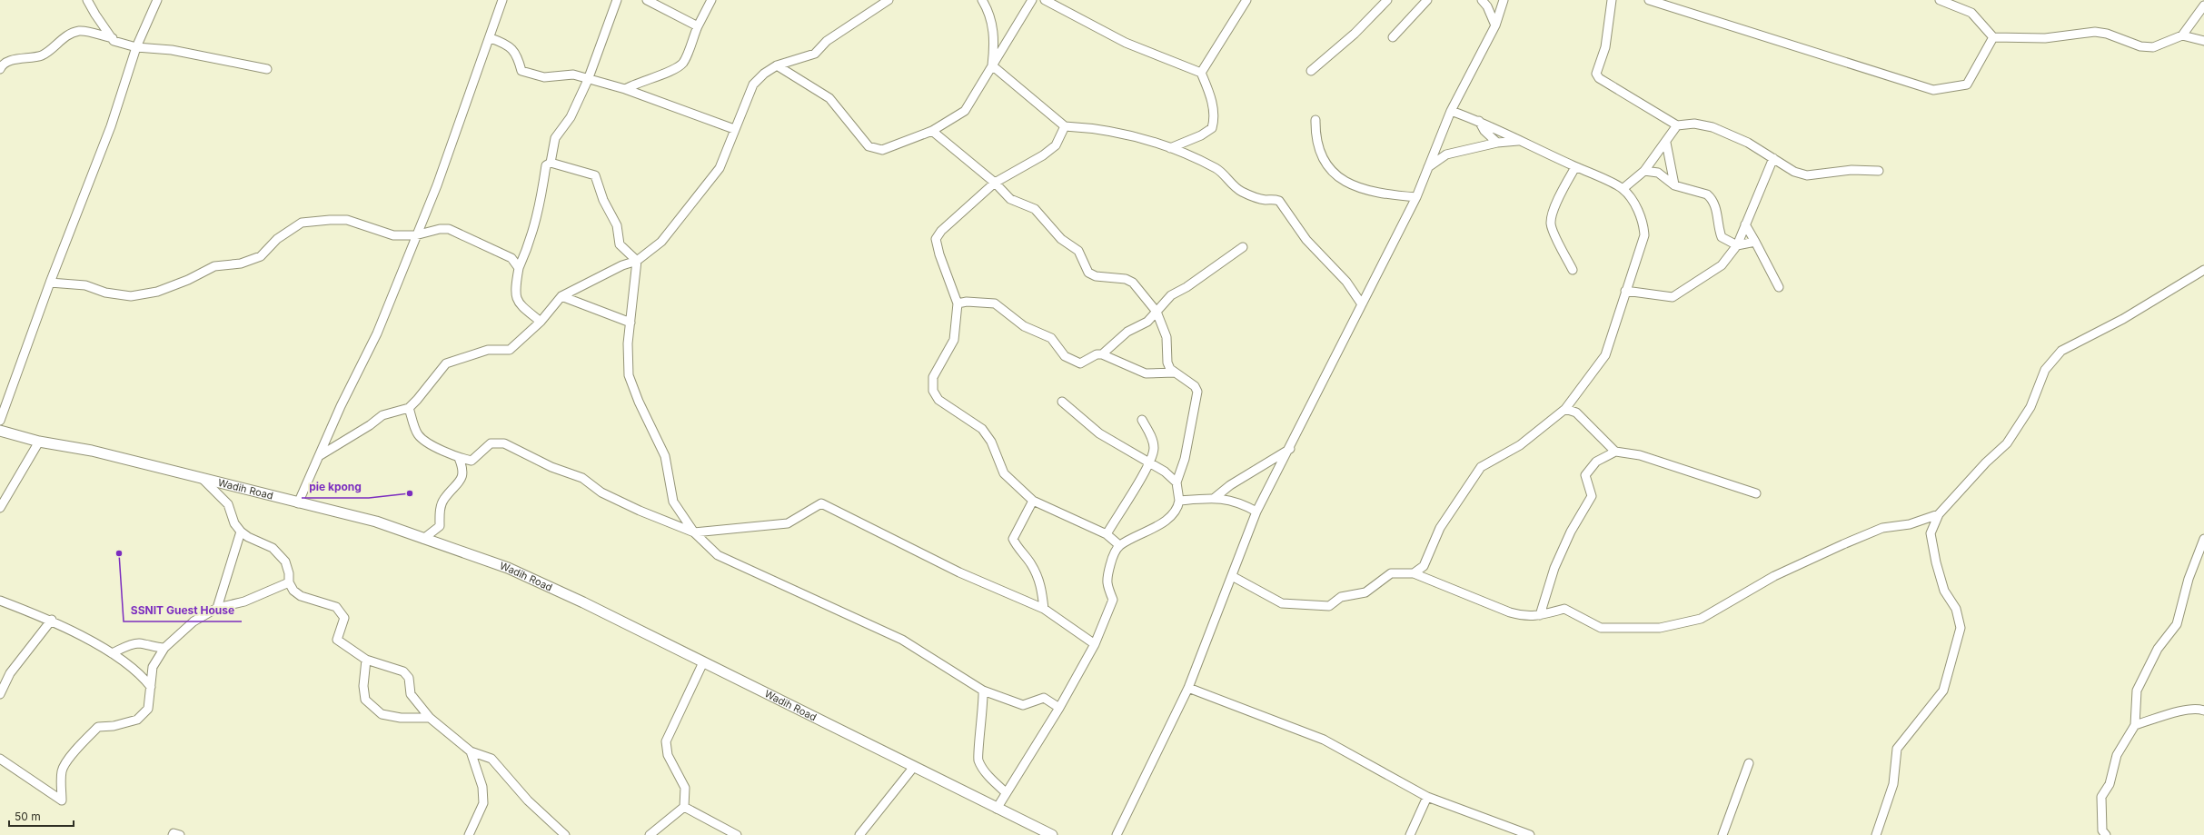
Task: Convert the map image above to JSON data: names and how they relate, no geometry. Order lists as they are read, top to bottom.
{
  "streets": {
    "street": ["Wadih Road"]
  },
  "places": ["pie kpong", "SSNIT Guest House"],
  "scale_bar": "50 m"
}
